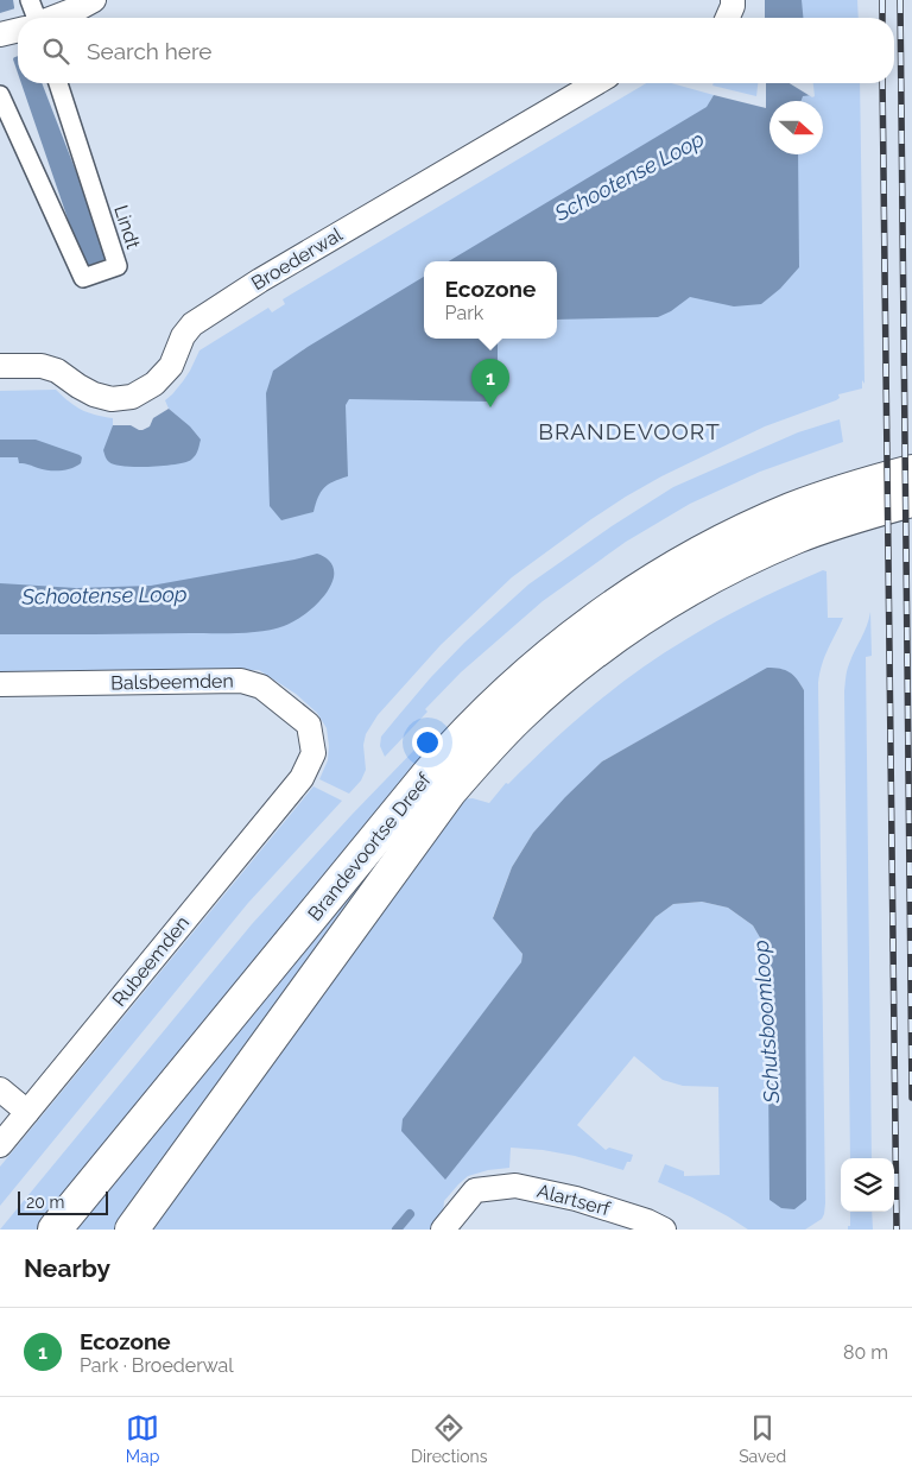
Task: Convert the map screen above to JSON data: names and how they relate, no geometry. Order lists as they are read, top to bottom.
{
  "streets": {
    "main road": ["Brandevoortse Dreef"],
    "street": [
      "Lindt",
      "Broederwal",
      "Balsbeemden",
      "Rubeemden",
      "Alartserf"
    ]
  },
  "crossings": [
    ["Balsbeemden", "Rubeemden"]
  ],
  "districts": ["BRANDEVOORT"],
  "water": ["Schootense Loop", "Schutsboomloop"],
  "scale_bar": "20 m",
  "north": "right",
  "page": {
    "search": "Search here",
    "popup": ["Ecozone", "Park"],
    "pins": "1",
    "scale": "20 m",
    "heading": "Nearby",
    "list": [
      {
        "mark": "1",
        "name": "Ecozone",
        "note": "Park · Broederwal",
        "value": "80 m"
      }
    ],
    "nav": ["Map", "Directions", "Saved"]
  }
}
